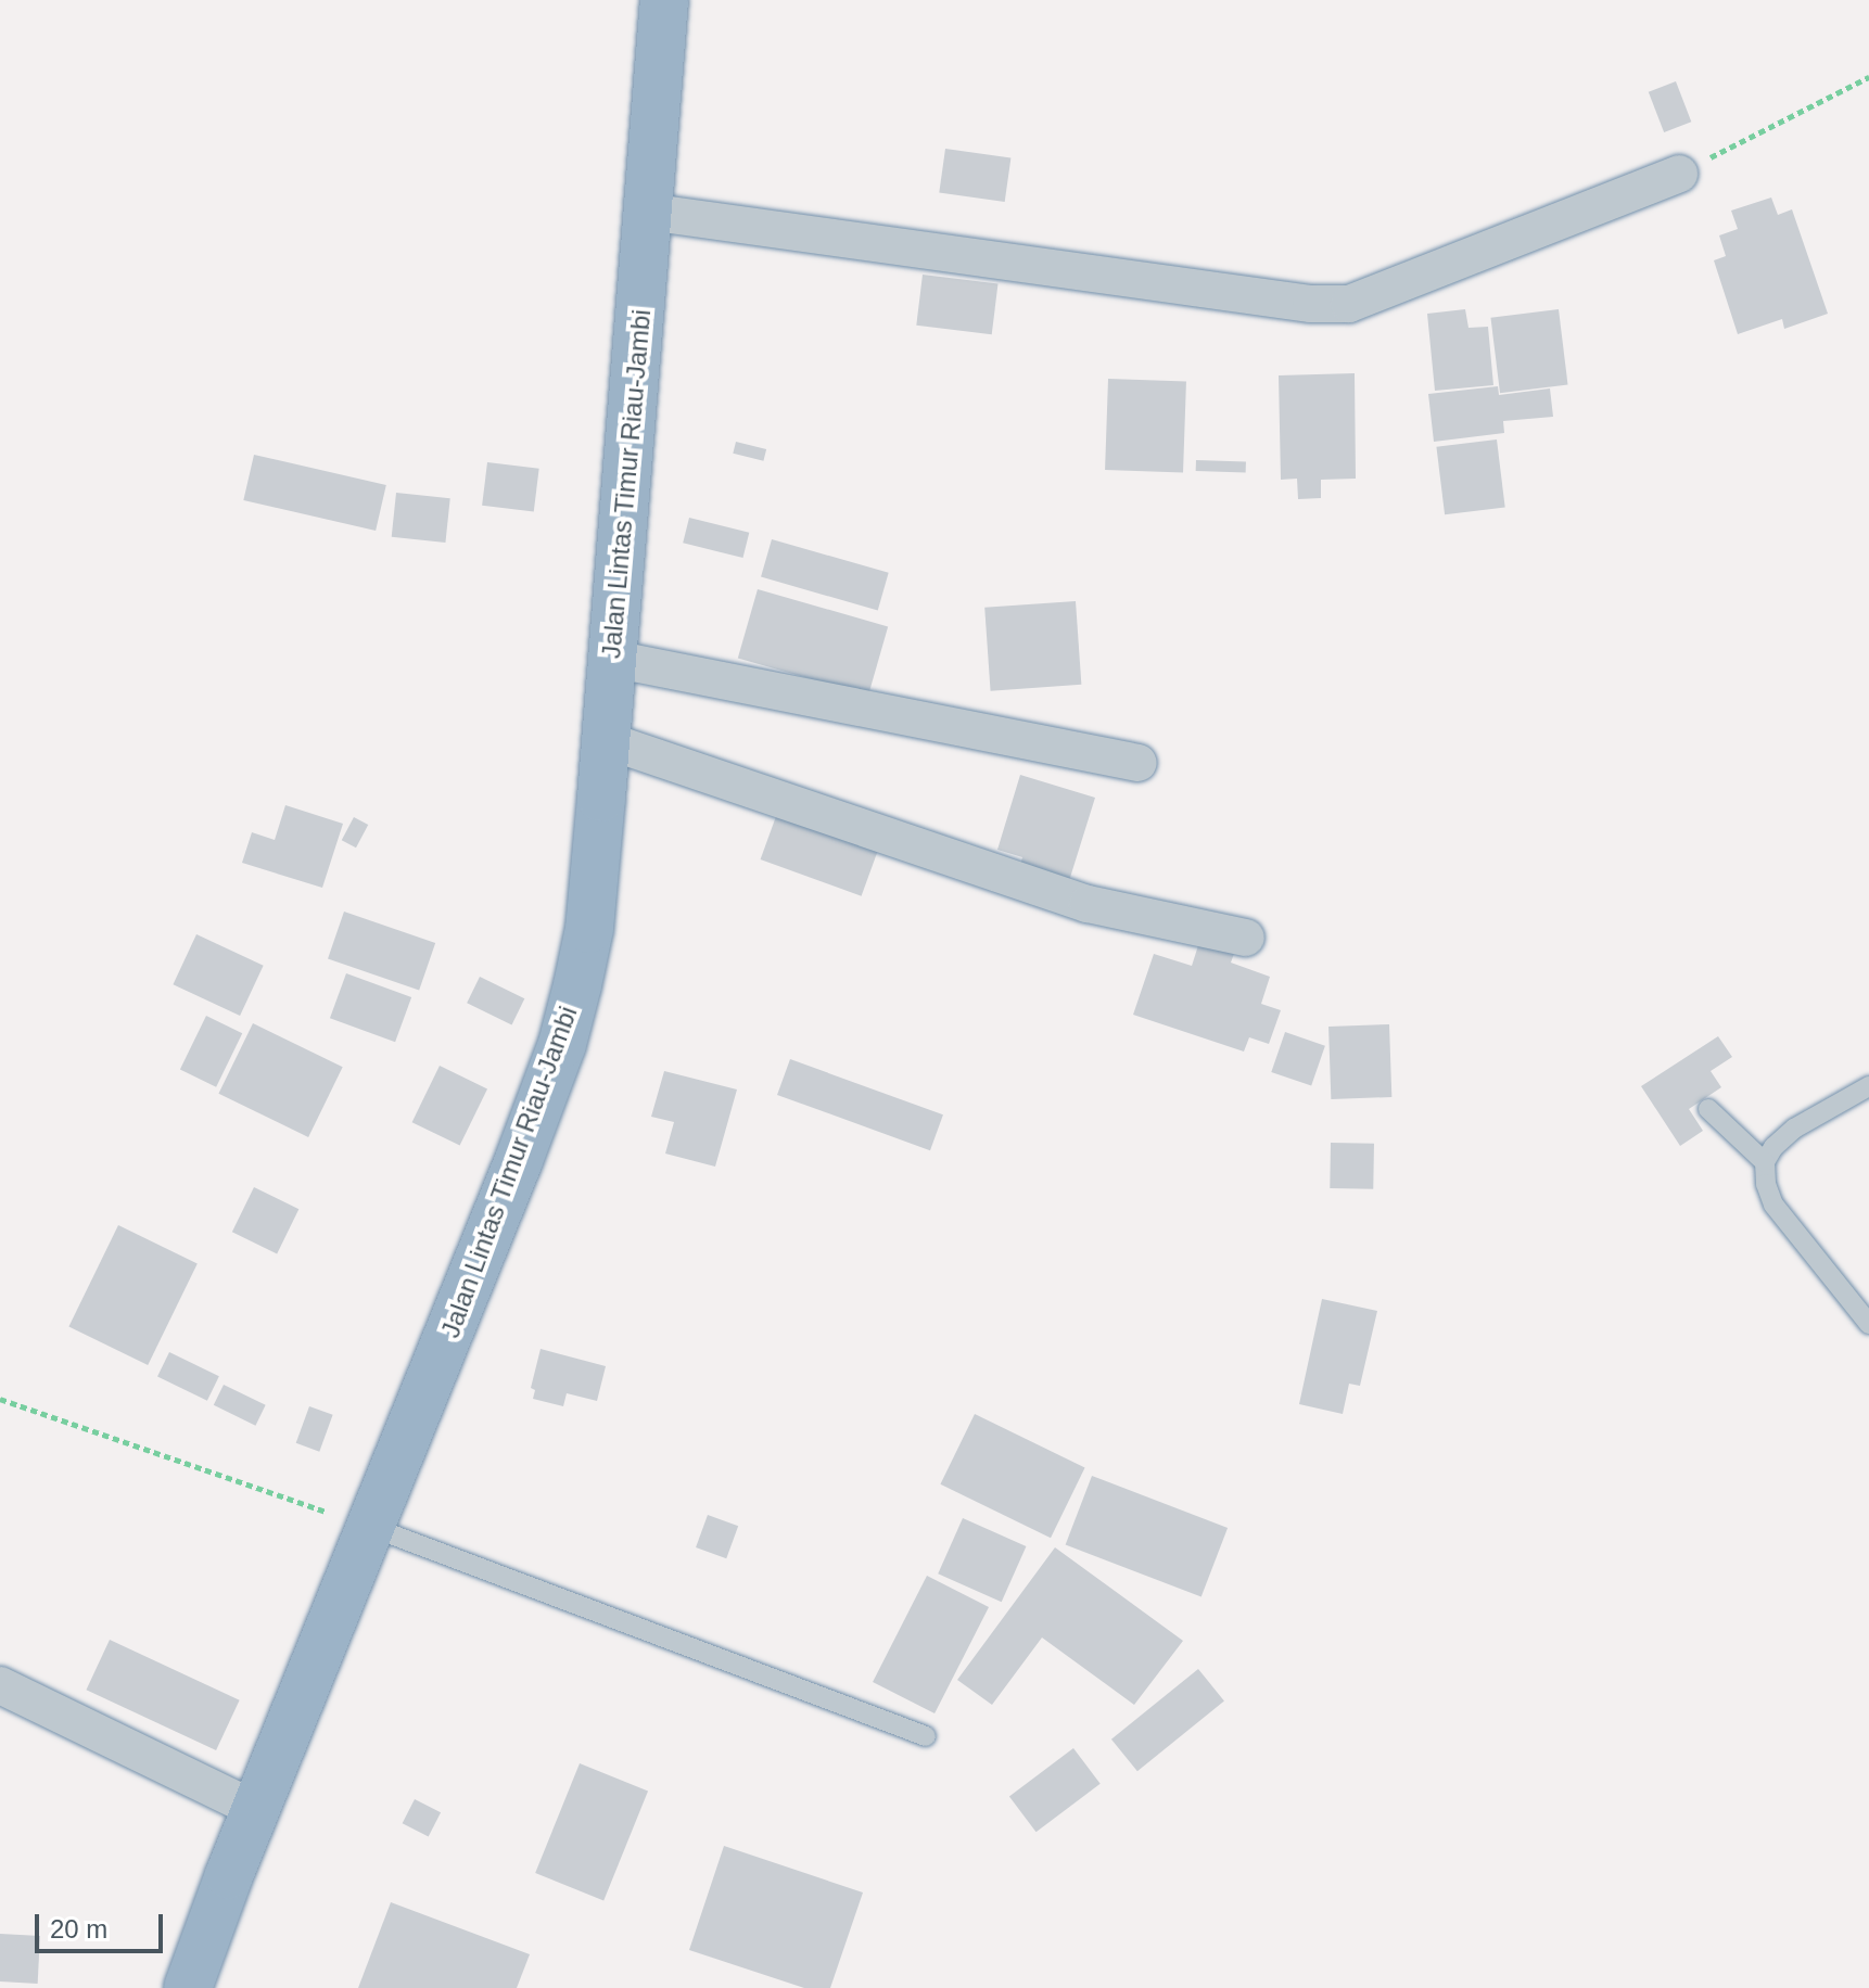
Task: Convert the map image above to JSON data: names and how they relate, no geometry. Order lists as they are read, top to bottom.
{
  "streets": {
    "highway": ["Jalan Lintas Timur Riau-Jambi"]
  },
  "scale_bar": "20 m"
}
